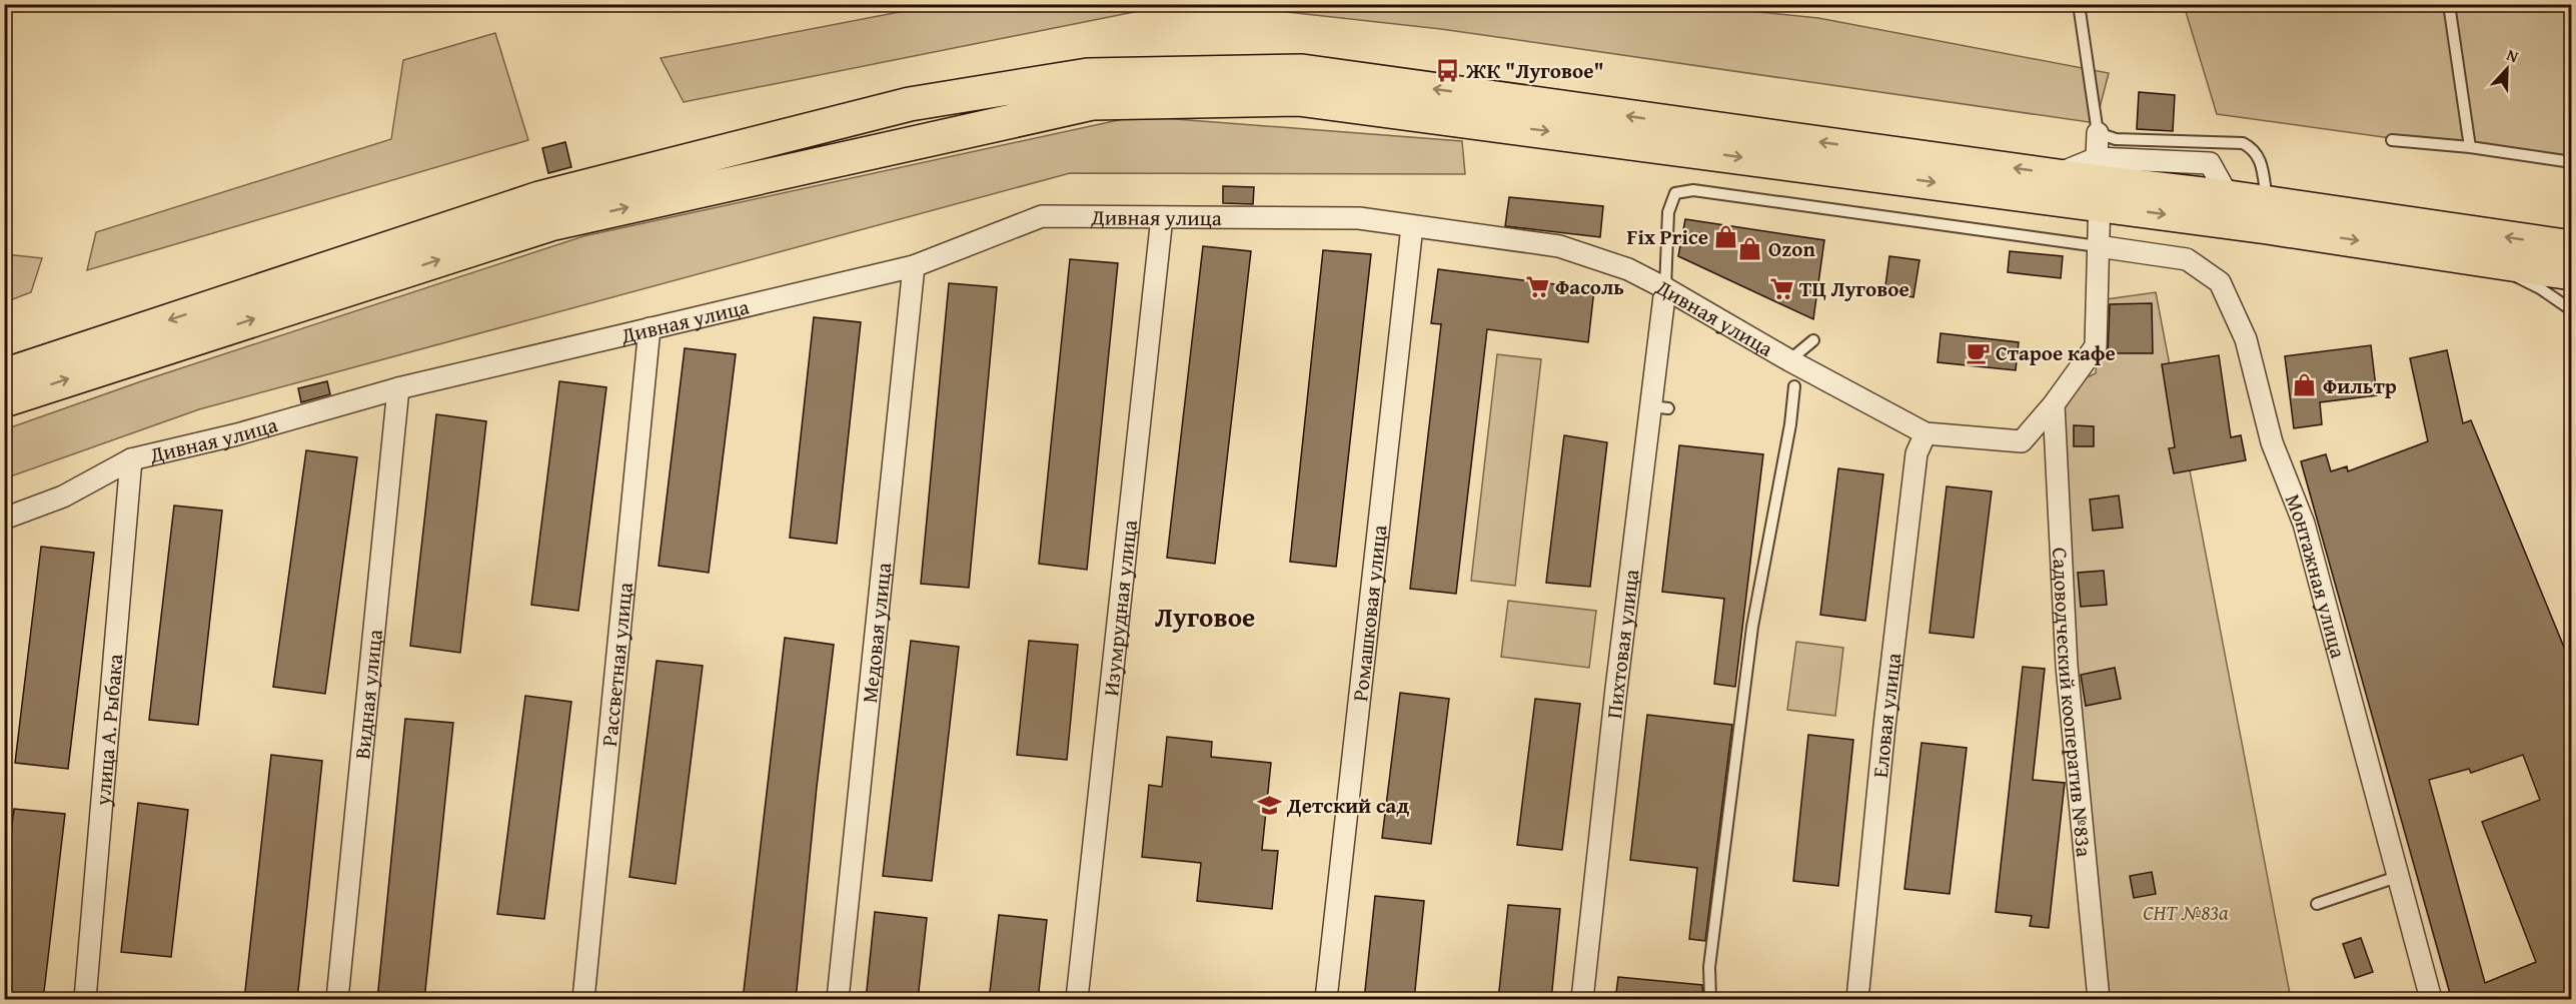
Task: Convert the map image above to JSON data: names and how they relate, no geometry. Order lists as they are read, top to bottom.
{
  "streets": {
    "street": [
      "Дивная улица",
      "Монтажная улица",
      "Изумрудная улица",
      "Ромашковая улица",
      "Медовая улица",
      "Пихтовая улица",
      "Рассветная улица",
      "Видная улица",
      "Садоводческий кооператив №83а",
      "Еловая улица",
      "улица А. Рыбака"
    ]
  },
  "crossings": [
    ["Дивная улица", "Монтажная улица"],
    ["Дивная улица", "Изумрудная улица"],
    ["Дивная улица", "Ромашковая улица"],
    ["Дивная улица", "Медовая улица"],
    ["Дивная улица", "Пихтовая улица"],
    ["Дивная улица", "Рассветная улица"],
    ["Дивная улица", "Видная улица"],
    ["Дивная улица", "Садоводческий кооператив №83а"],
    ["Дивная улица", "Еловая улица"],
    ["Дивная улица", "улица А. Рыбака"]
  ],
  "districts": ["Луговое"],
  "parks": ["СНТ №83а"],
  "places": {
    "bus stop": ["ЖК \"Луговое\""],
    "shop": ["Fix Price", "Ozon", "Фильтр"],
    "supermarket": ["Фасоль", "ТЦ Луговое"],
    "cafe": ["Старое кафе"],
    "school or university": ["Детский сад"]
  },
  "north": "top"
}
